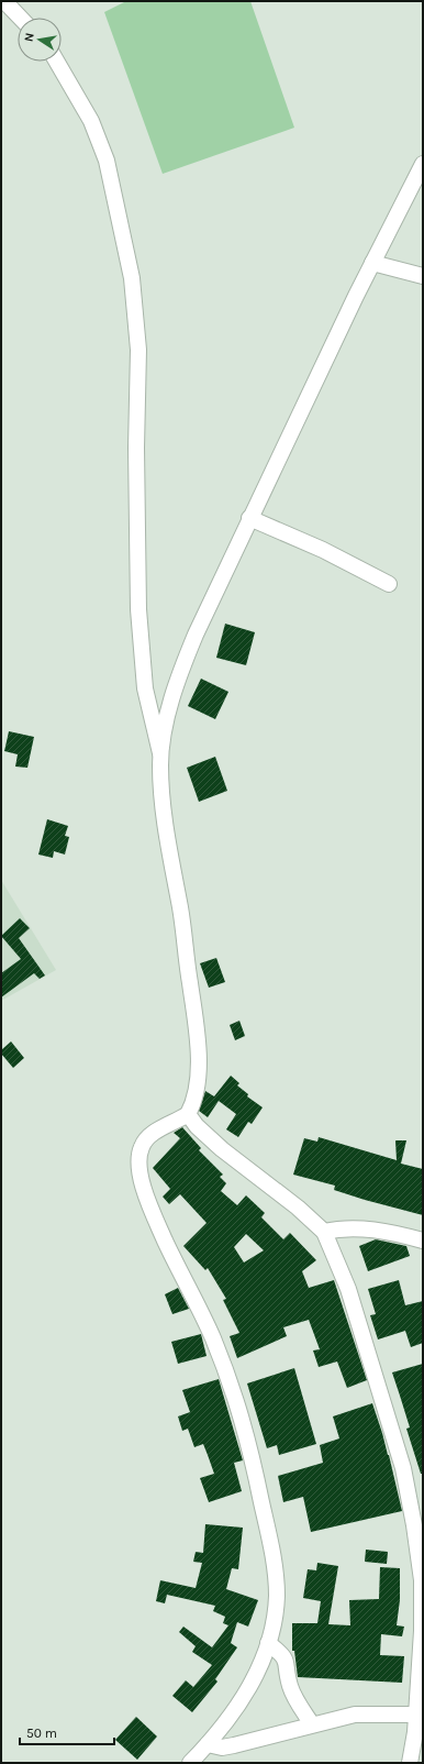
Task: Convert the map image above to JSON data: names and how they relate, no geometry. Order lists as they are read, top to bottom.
{
  "scale_bar": "50 m",
  "north": "left"
}
